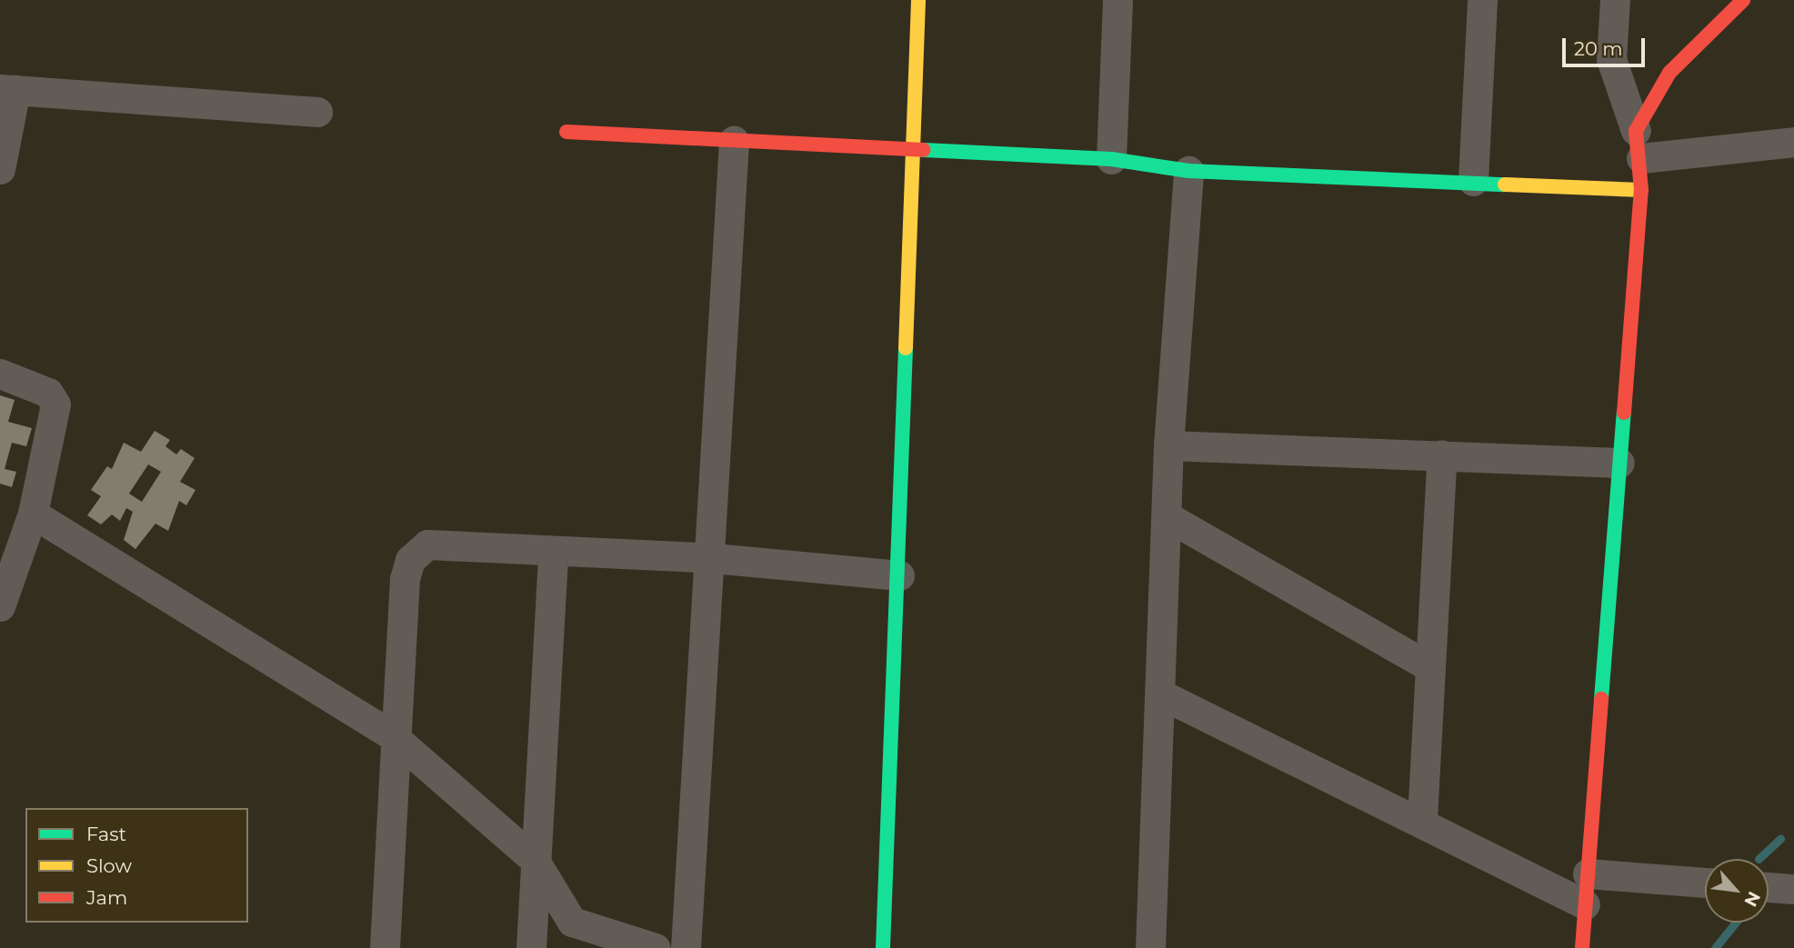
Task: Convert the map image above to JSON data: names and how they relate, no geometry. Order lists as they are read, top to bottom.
{
  "legend": ["Fast", "Slow", "Jam"],
  "scale_bar": "20 m",
  "north": "bottom right"
}
